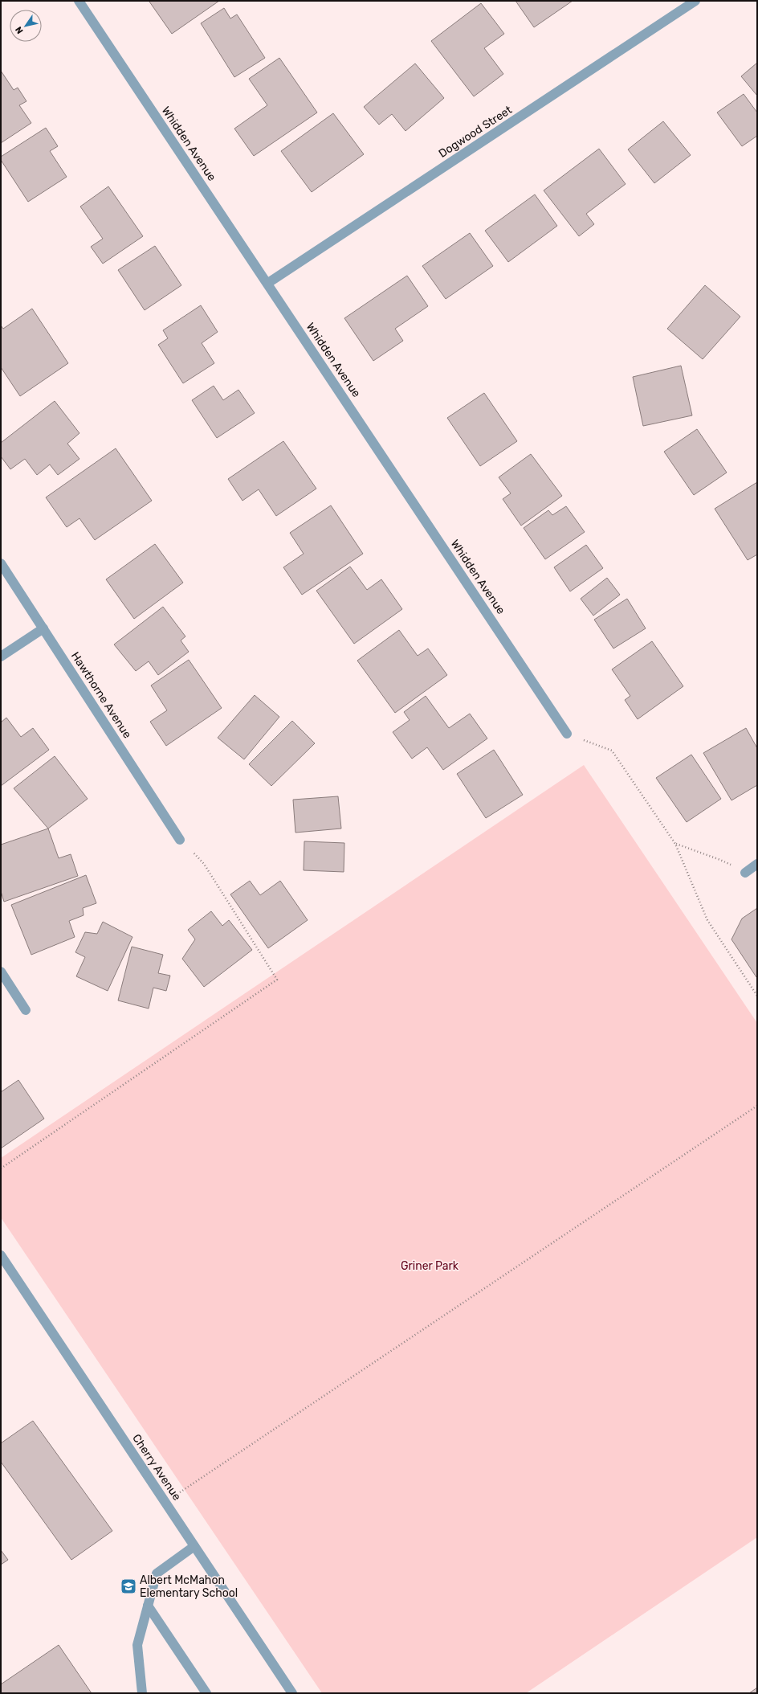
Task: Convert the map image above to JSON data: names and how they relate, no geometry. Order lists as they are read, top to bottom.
{
  "streets": {
    "street": [
      "Dogwood Street",
      "Whidden Avenue",
      "Hawthorne Avenue",
      "Cherry Avenue"
    ]
  },
  "crossings": [
    ["Dogwood Street", "Whidden Avenue"]
  ],
  "parks": ["Griner Park"],
  "places": {
    "school or university": ["Albert McMahon Elementary School"]
  },
  "north": "bottom left"
}
